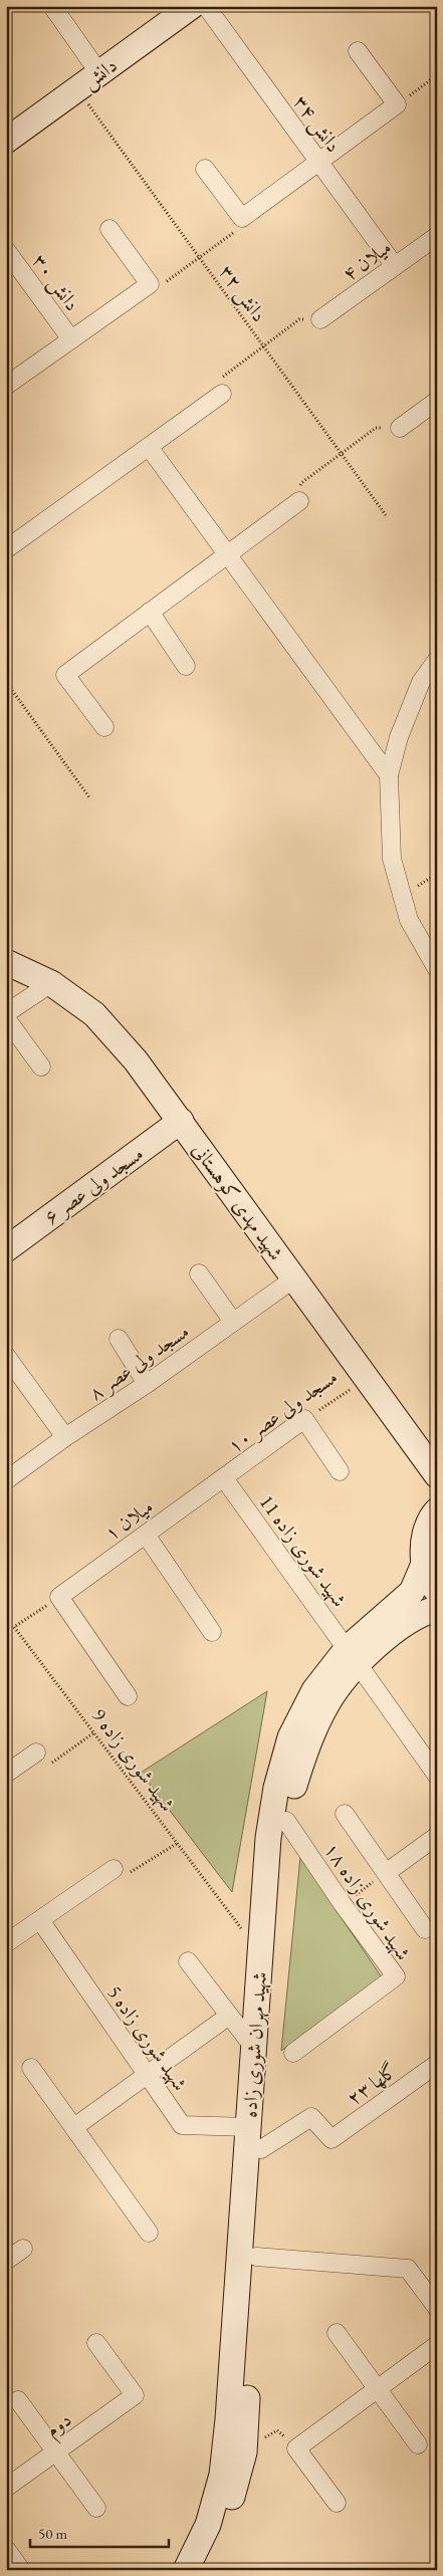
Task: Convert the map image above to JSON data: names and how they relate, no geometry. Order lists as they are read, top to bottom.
{
  "streets": {
    "street": [
      "دانش",
      "دانش ۳۴",
      "میلان ۴",
      "دانش ۳۰",
      "مسجد ولی عصر ۶",
      "شهید مهدی کوهستانی",
      "مسجد ولی عصر ۸",
      "مسجد ولی عصر ۱۰",
      "میلان ۱",
      "شهید شوری زاده 11",
      "شهید شوری زاده ۱۸",
      "شهید شوری زاده 5",
      "شهید مهران شوری زاده",
      "گلها ۲۳",
      "دوم"
    ],
    "path": ["دانش ۳۲", "شهید شوری زاده 9"]
  },
  "crossings": [
    ["دانش", "دانش ۳۲"],
    ["دانش ۳۴", "میلان ۴"],
    ["مسجد ولی عصر ۶", "شهید مهدی کوهستانی"],
    ["شهید مهدی کوهستانی", "مسجد ولی عصر ۸"],
    ["شهید مهدی کوهستانی", "مسجد ولی عصر ۱۰"],
    ["مسجد ولی عصر ۱۰", "میلان ۱"],
    ["مسجد ولی عصر ۱۰", "شهید شوری زاده 11"],
    ["میلان ۱", "شهید شوری زاده 11"],
    ["میلان ۱", "شهید شوری زاده 9"],
    ["شهید شوری زاده 11", "شهید مهران شوری زاده"],
    ["شهید شوری زاده 9", "شهید مهران شوری زاده"],
    ["شهید شوری زاده ۱۸", "شهید مهران شوری زاده"],
    ["شهید شوری زاده 5", "شهید مهران شوری زاده"],
    ["شهید مهران شوری زاده", "گلها ۲۳"]
  ],
  "scale_bar": "50 m"
}
